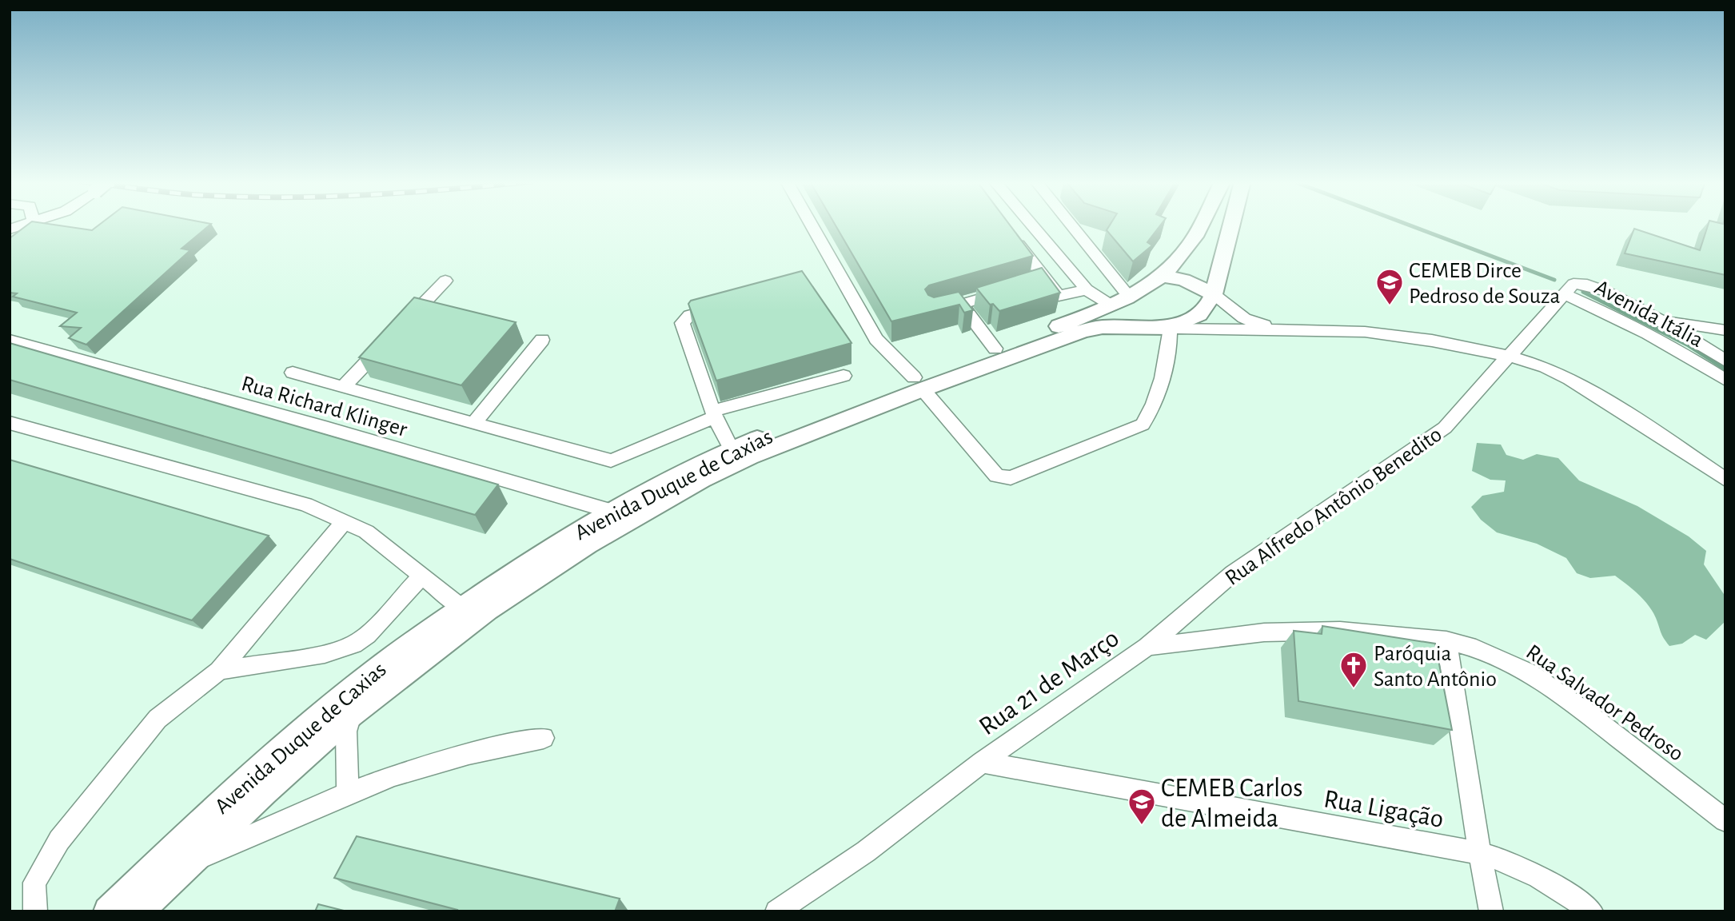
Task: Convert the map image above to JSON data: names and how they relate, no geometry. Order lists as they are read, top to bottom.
{
  "streets": {
    "main road": ["Avenida Duque de Caxias"],
    "street": [
      "Avenida Itália",
      "Rua Richard Klinger",
      "Rua Alfredo Antônio Benedito",
      "Rua 21 de Março",
      "Rua Salvador Pedroso",
      "Rua Ligação"
    ]
  },
  "crossings": [
    ["Rua Richard Klinger", "Avenida Duque de Caxias"],
    ["Rua Alfredo Antônio Benedito", "Rua 21 de Março"],
    ["Rua Alfredo Antônio Benedito", "Rua Salvador Pedroso"],
    ["Rua 21 de Março", "Rua Salvador Pedroso"],
    ["Rua 21 de Março", "Rua Ligação"]
  ],
  "places": {
    "school or university": ["CEMEB Dirce Pedroso de Souza", "CEMEB Carlos de Almeida"],
    "church": ["Paróquia Santo Antônio"]
  }
}
